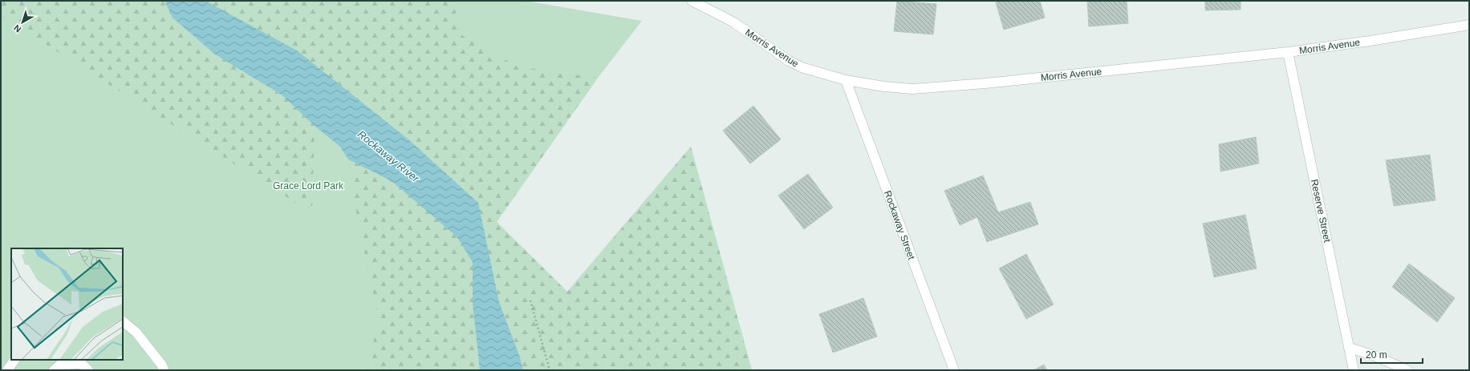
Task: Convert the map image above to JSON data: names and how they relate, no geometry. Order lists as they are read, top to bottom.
{
  "streets": {
    "street": ["Morris Avenue", "Reserve Street", "Rockaway Street"]
  },
  "crossings": [
    ["Morris Avenue", "Reserve Street"],
    ["Morris Avenue", "Rockaway Street"]
  ],
  "water": ["Rockaway River"],
  "parks": ["Grace Lord Park"],
  "scale_bar": "20 m",
  "north": "bottom left"
}
